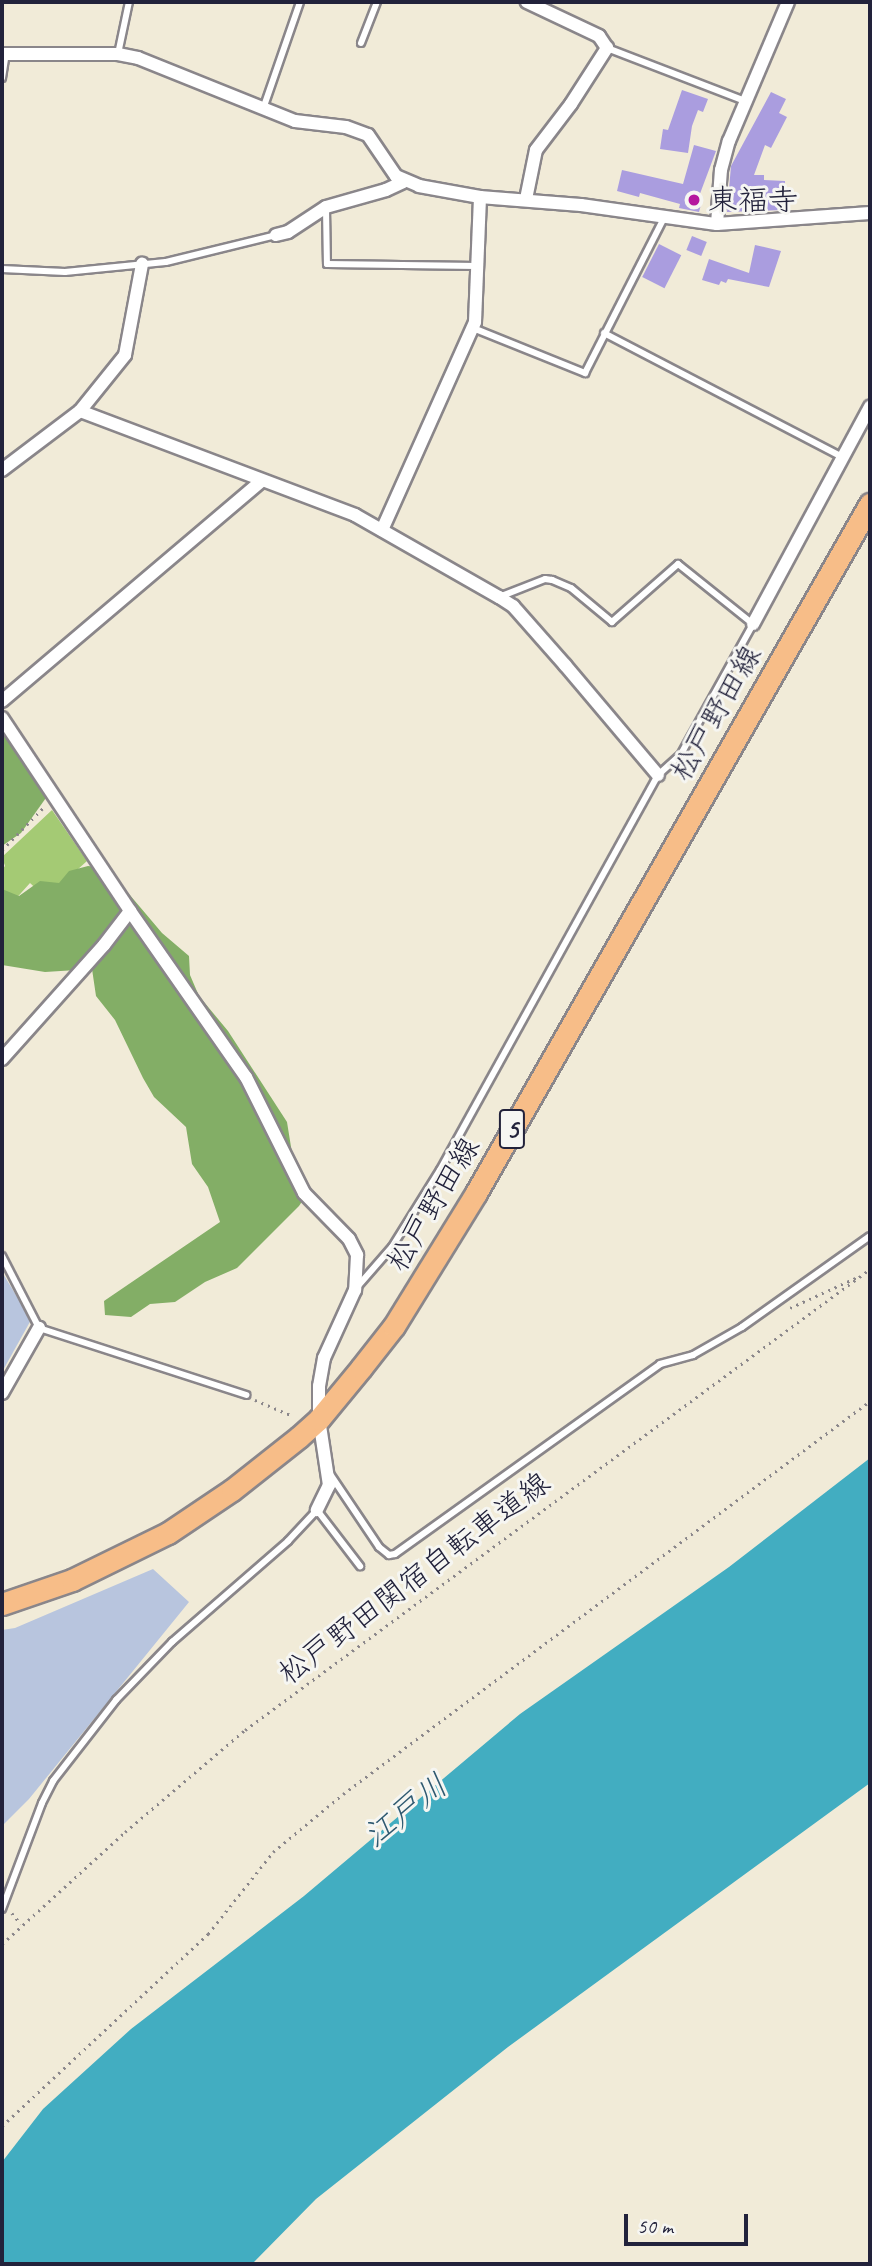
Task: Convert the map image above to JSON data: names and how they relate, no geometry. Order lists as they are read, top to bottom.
{
  "streets": {
    "main road": ["松戸野田線", "5"],
    "path": ["松戸野田関宿自転車道線"]
  },
  "water": ["江戸川"],
  "places": ["東福寺"],
  "scale_bar": "50 m"
}
